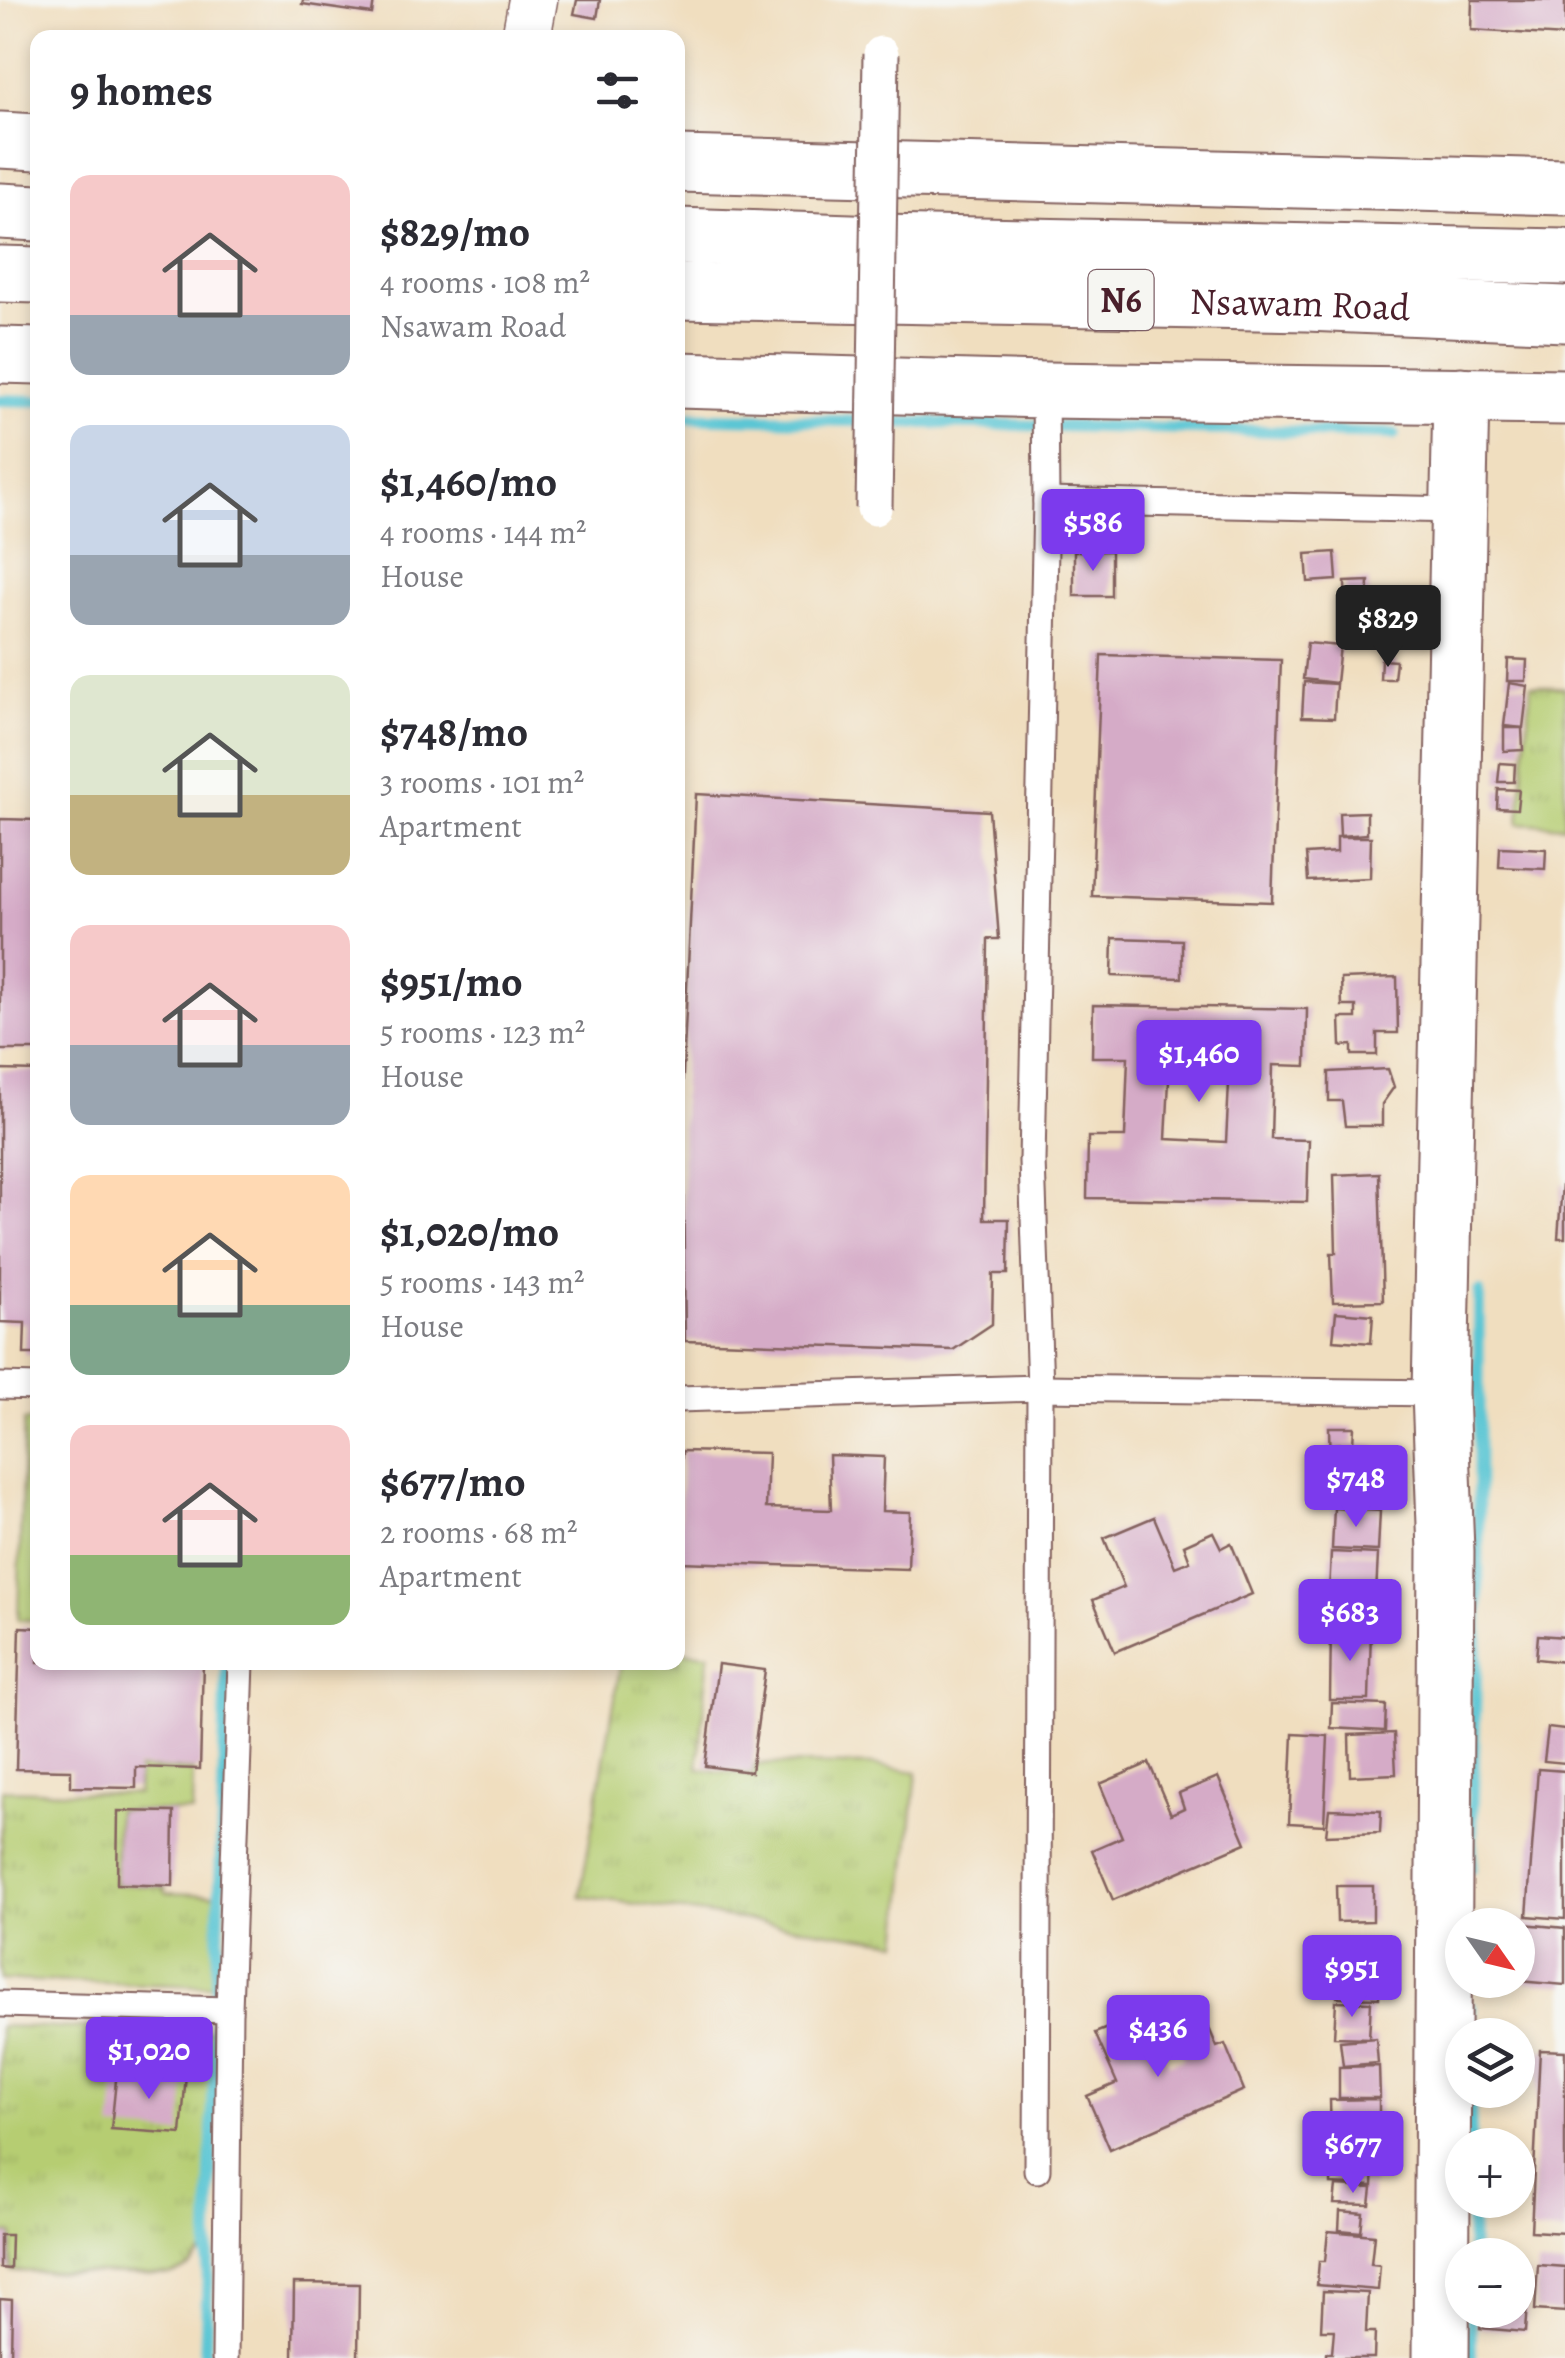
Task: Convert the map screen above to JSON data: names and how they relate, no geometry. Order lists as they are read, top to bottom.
{
  "streets": {
    "main road": ["N6", "Nsawam Road"]
  },
  "north": "bottom right",
  "page": {
    "heading": "9 homes",
    "list": [
      {
        "name": "$829/mo",
        "note": "4 rooms · 108 m² · Nsawam Road"
      },
      {
        "name": "$1,460/mo",
        "note": "4 rooms · 144 m² · House"
      },
      {
        "name": "$748/mo",
        "note": "3 rooms · 101 m² · Apartment"
      },
      {
        "name": "$951/mo",
        "note": "5 rooms · 123 m² · House"
      },
      {
        "name": "$1,020/mo",
        "note": "5 rooms · 143 m² · House"
      },
      {
        "name": "$677/mo",
        "note": "2 rooms · 68 m² · Apartment"
      }
    ],
    "price": [
      "$586",
      "$829",
      "$1,460",
      "$748",
      "$683",
      "$951",
      "$436",
      "$1,020",
      "$677"
    ],
    "map_buttons": ["+", "−"]
  }
}
